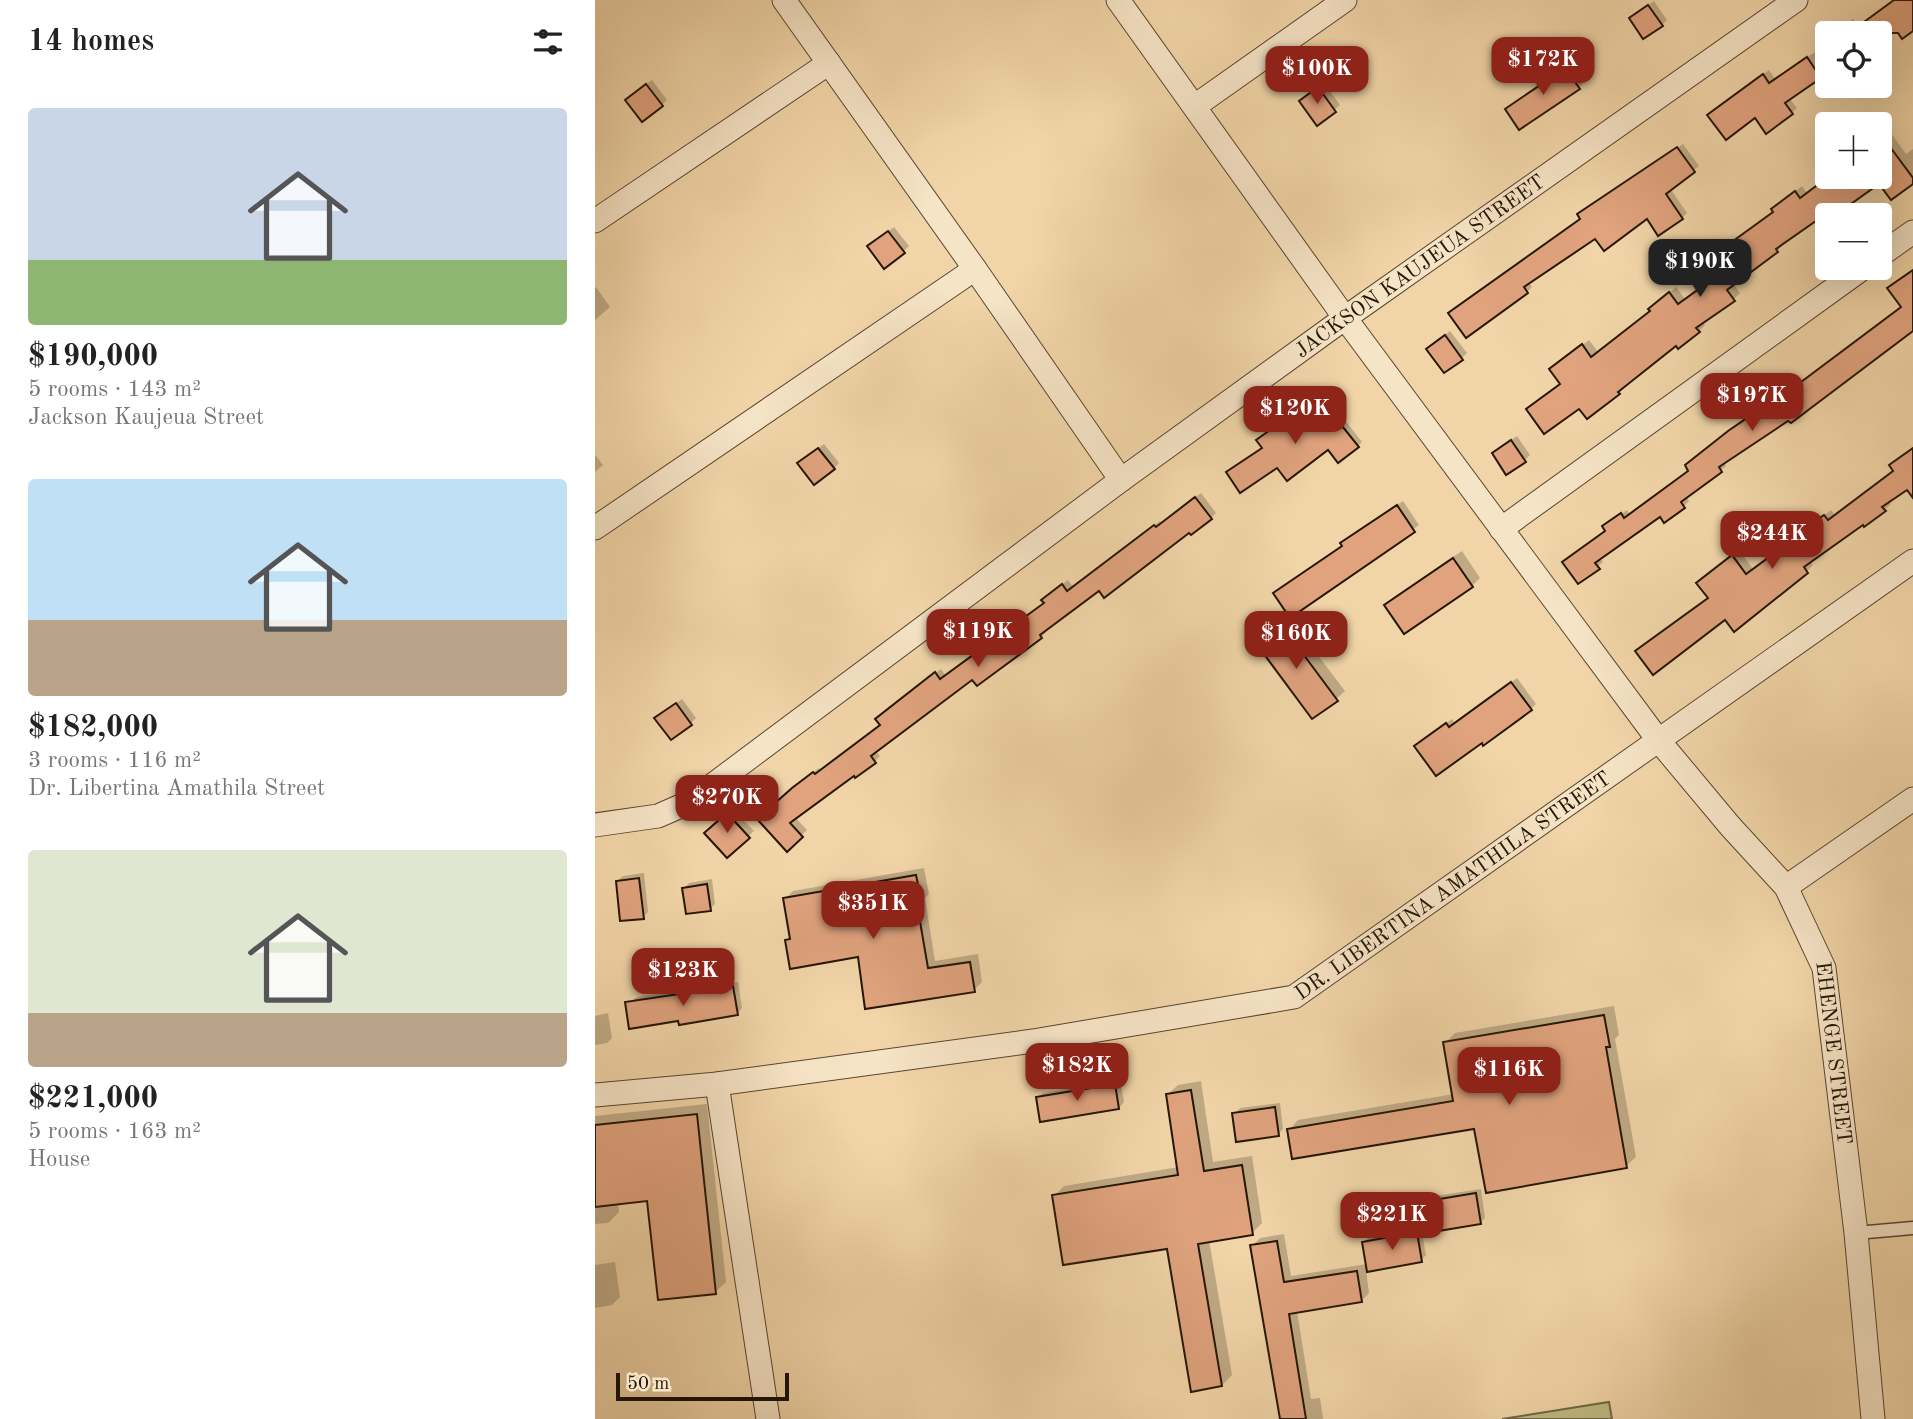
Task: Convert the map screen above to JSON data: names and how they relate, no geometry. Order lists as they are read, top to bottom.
{
  "streets": {
    "street": ["JACKSON KAUJEUA STREET", "DR. LIBERTINA AMATHILA STREET", "EHENGE STREET"]
  },
  "crossings": [
    ["JACKSON KAUJEUA STREET", "EHENGE STREET"],
    ["DR. LIBERTINA AMATHILA STREET", "EHENGE STREET"]
  ],
  "scale_bar": "50 m",
  "page": {
    "heading": "14 homes",
    "map_buttons": ["+", "−"],
    "price": [
      "$172K",
      "$100K",
      "$190K",
      "$197K",
      "$120K",
      "$244K",
      "$119K",
      "$160K",
      "$270K",
      "$351K",
      "$123K",
      "$182K",
      "$116K",
      "$221K"
    ],
    "list": [
      {
        "name": "$190,000",
        "note": "5 rooms · 143 m² · Jackson Kaujeua Street"
      },
      {
        "name": "$182,000",
        "note": "3 rooms · 116 m² · Dr. Libertina Amathila Street"
      },
      {
        "name": "$221,000",
        "note": "5 rooms · 163 m² · House"
      }
    ],
    "scale": "50 m"
  }
}
